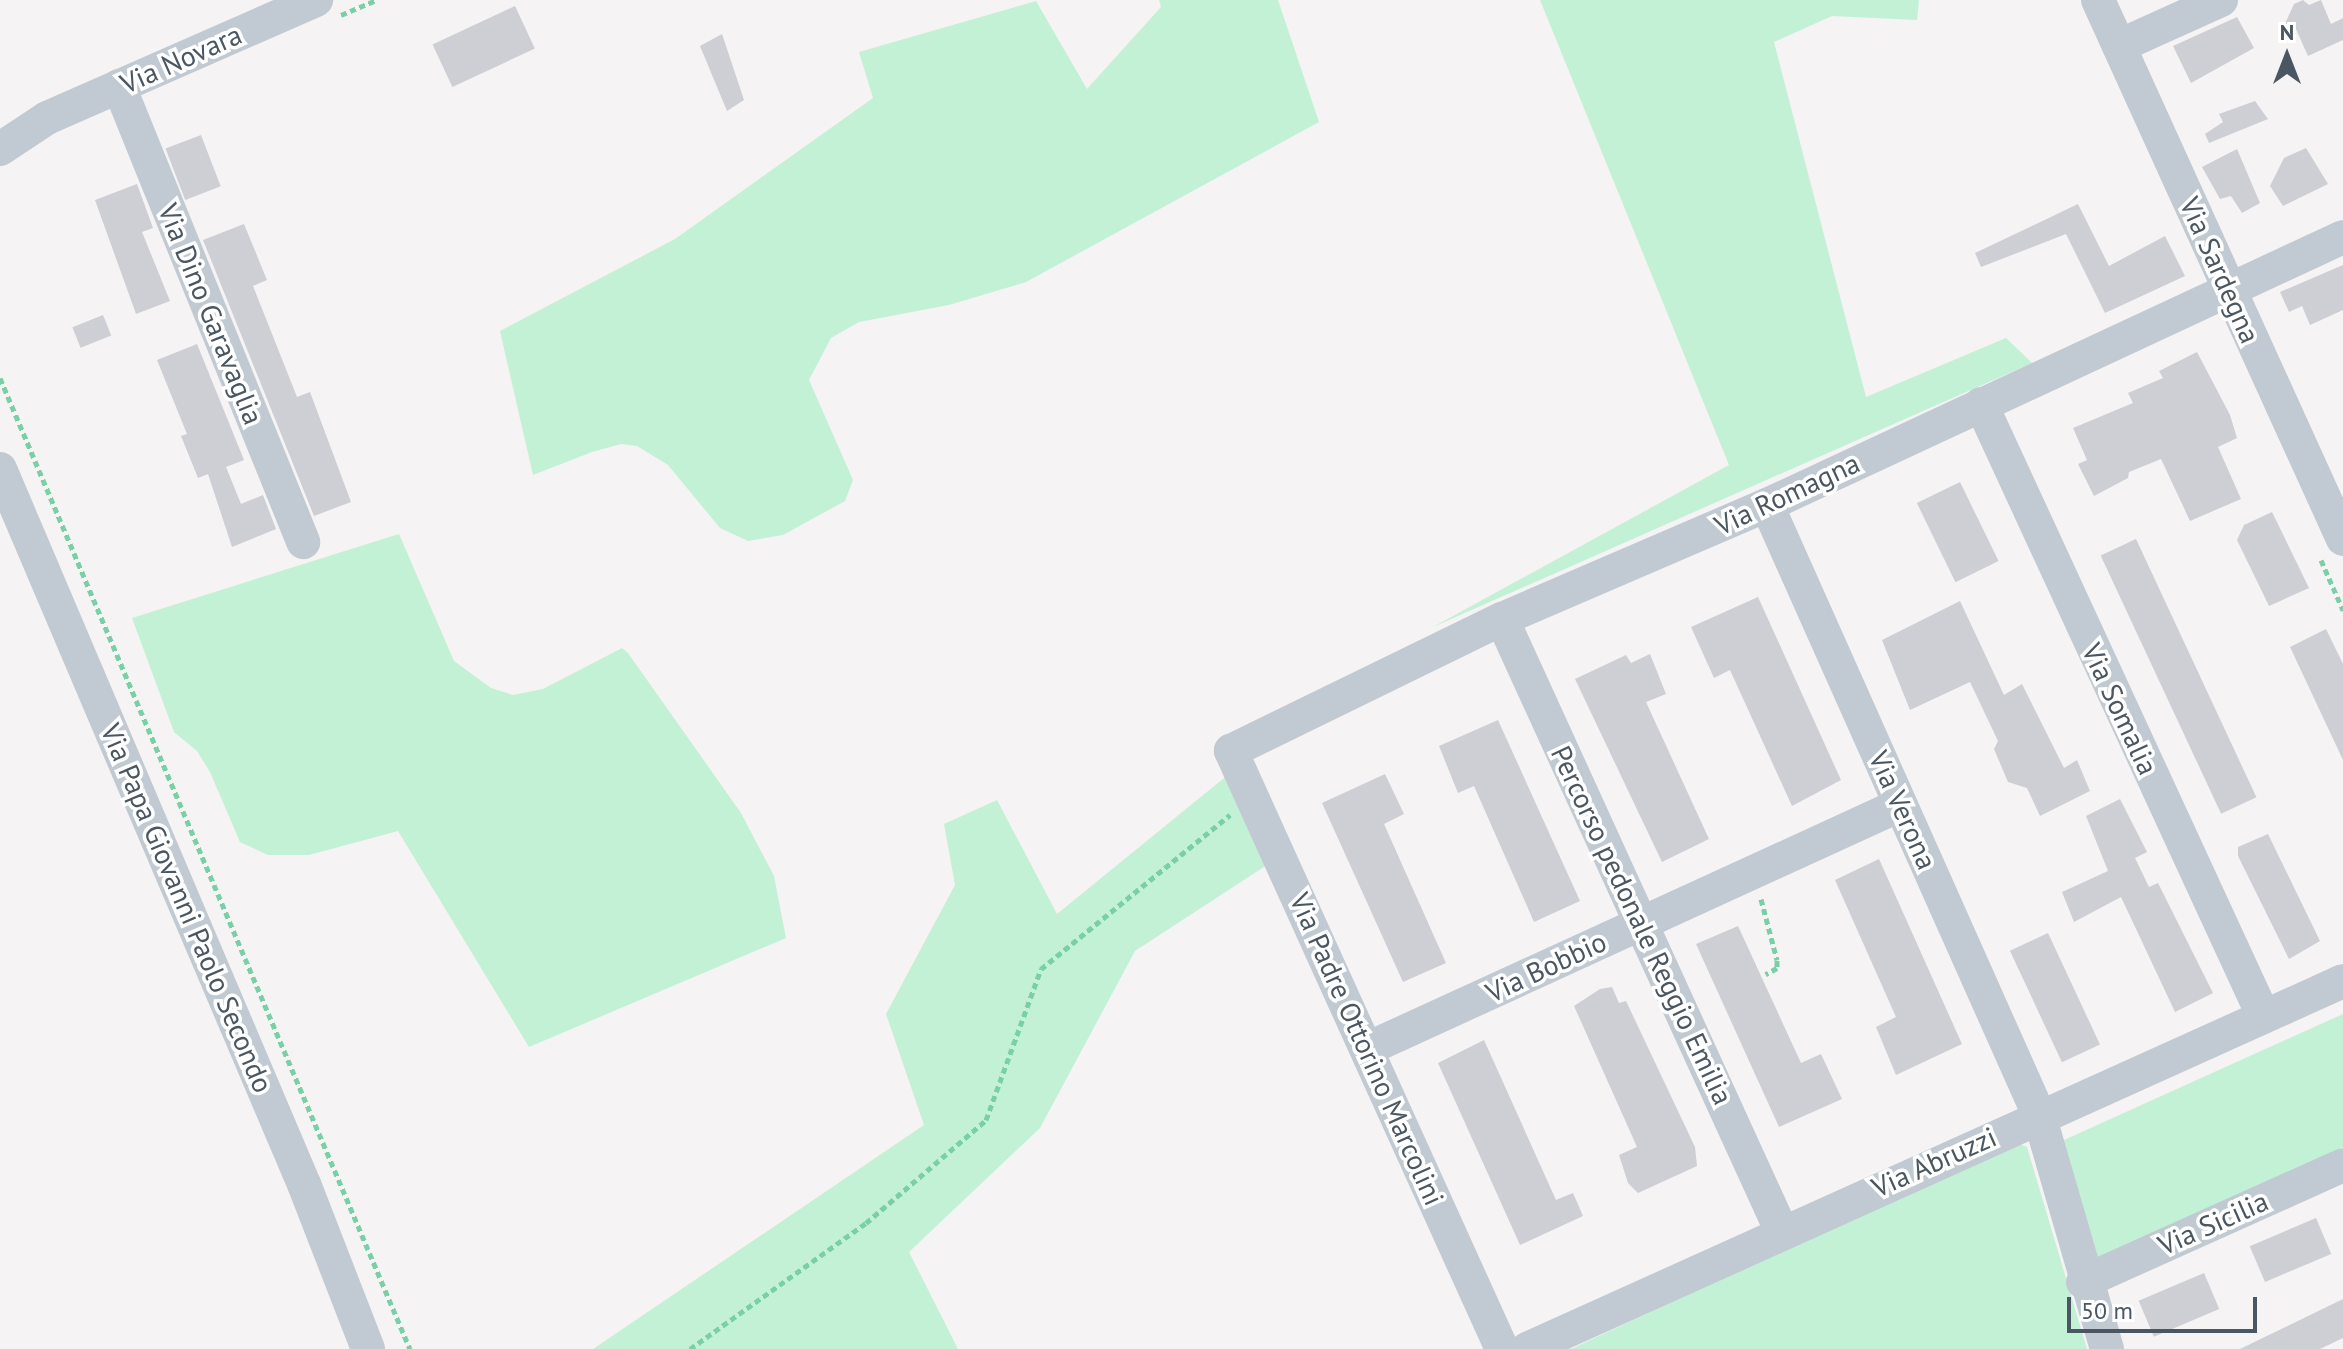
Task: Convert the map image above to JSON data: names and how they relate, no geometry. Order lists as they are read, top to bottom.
{
  "streets": {
    "street": [
      "Via Novara",
      "Via Sardegna",
      "Via Dino Garavaglia",
      "Via Romagna",
      "Via Somalia",
      "Via Verona",
      "Via Papa Giovanni Paolo Secondo",
      "Percorso pedonale Reggio Emilia",
      "Via Bobbio",
      "Via Padre Ottorino Marcolini",
      "Via Abruzzi",
      "Via Sicilia"
    ]
  },
  "crossings": [
    ["Via Novara", "Via Dino Garavaglia"],
    ["Via Sardegna", "Via Romagna"],
    ["Via Romagna", "Via Somalia"],
    ["Via Romagna", "Via Verona"],
    ["Via Romagna", "Percorso pedonale Reggio Emilia"],
    ["Via Romagna", "Via Padre Ottorino Marcolini"],
    ["Via Somalia", "Via Abruzzi"],
    ["Via Verona", "Via Bobbio"],
    ["Via Verona", "Via Abruzzi"],
    ["Via Verona", "Via Sicilia"],
    ["Percorso pedonale Reggio Emilia", "Via Bobbio"],
    ["Percorso pedonale Reggio Emilia", "Via Abruzzi"],
    ["Via Bobbio", "Via Padre Ottorino Marcolini"]
  ],
  "scale_bar": "50 m",
  "north": "top"
}
